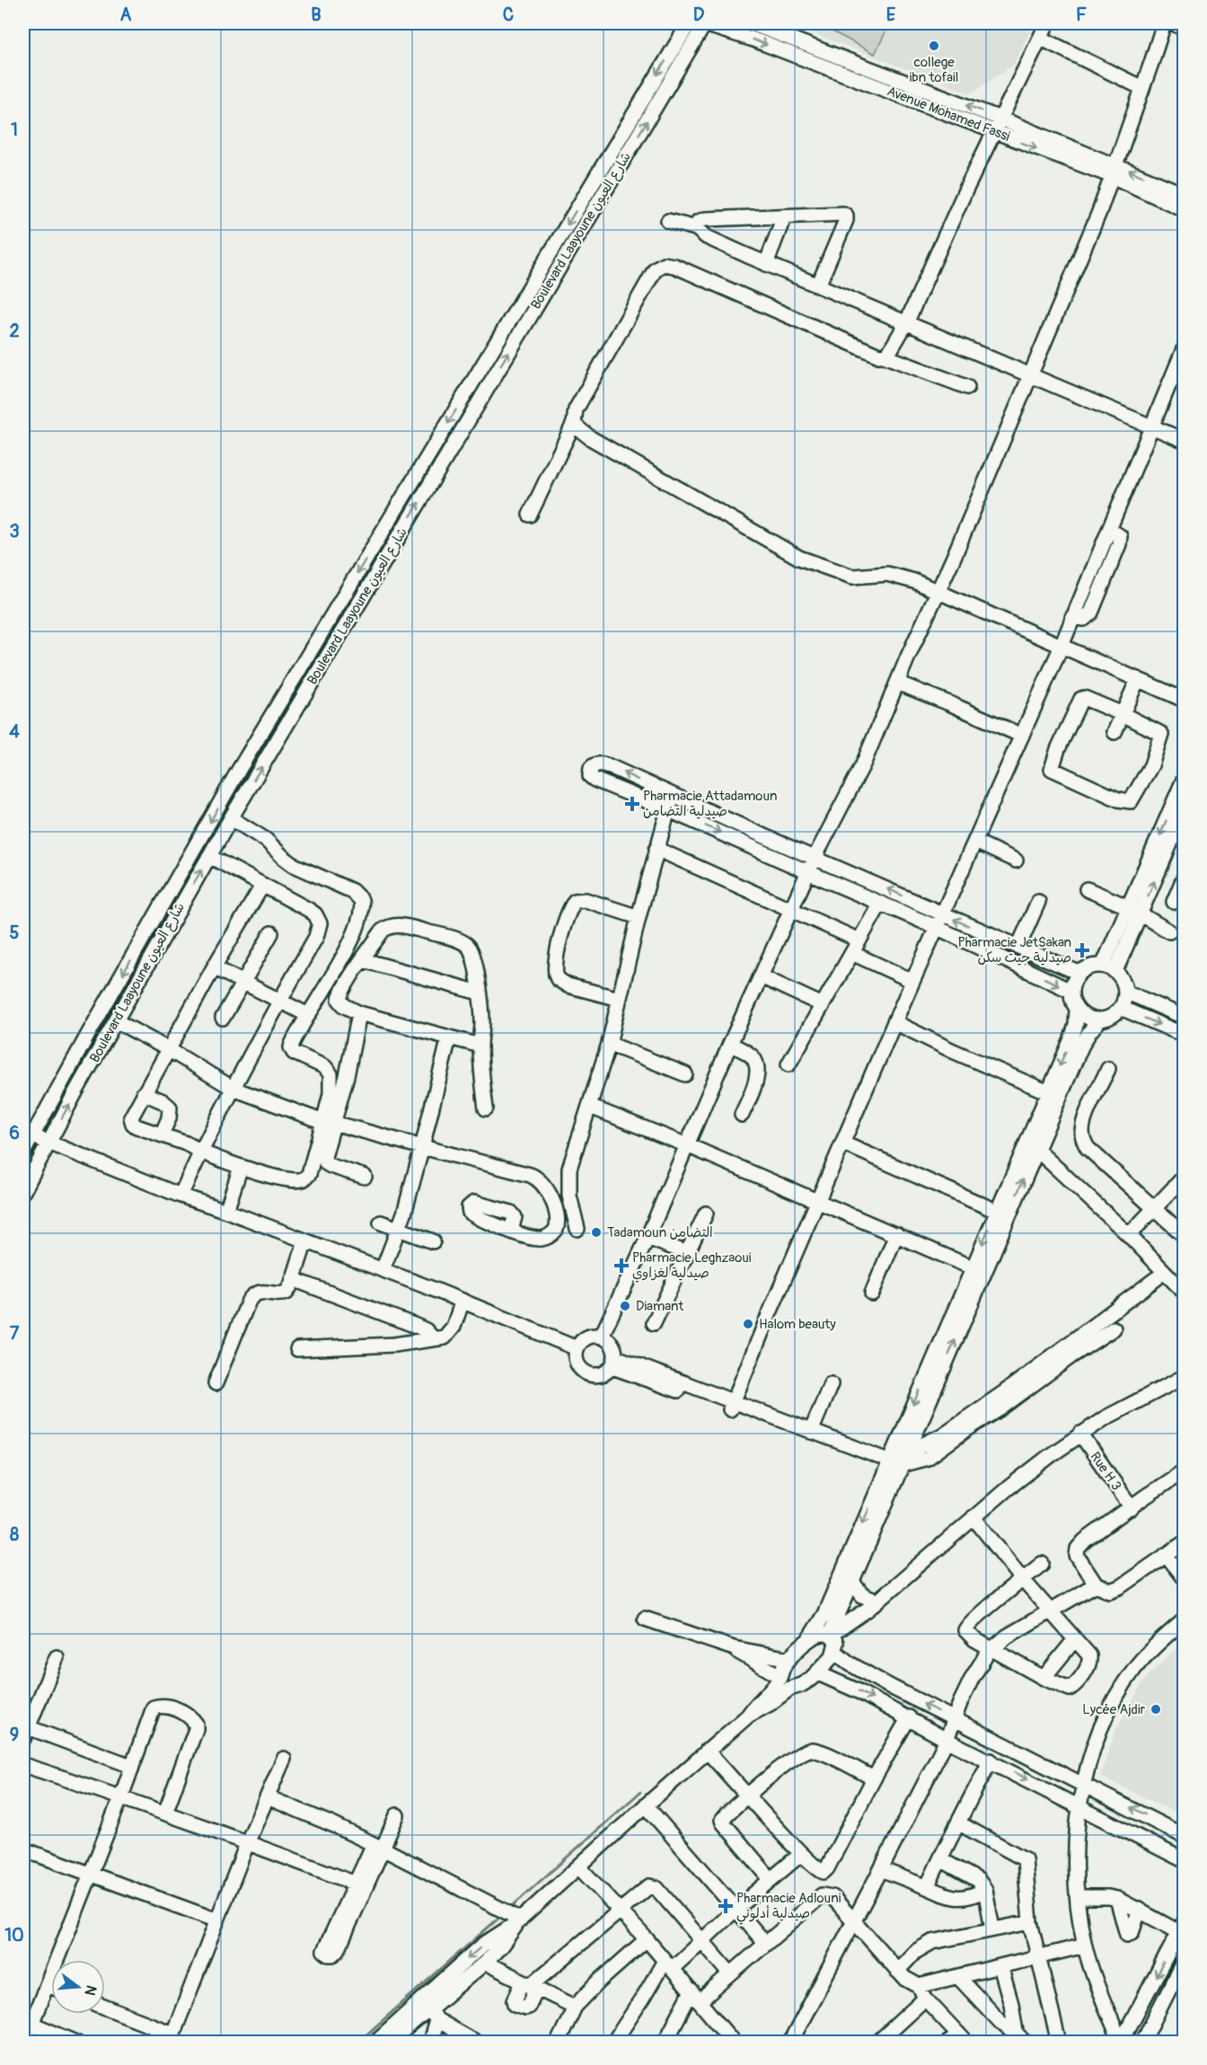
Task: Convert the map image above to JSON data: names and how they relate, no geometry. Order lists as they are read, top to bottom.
{
  "streets": {
    "street": ["Avenue Mohamed Fassi", "Boulevard Laayoune شارع العيون", "Rue H 3"]
  },
  "crossings": [
    ["Avenue Mohamed Fassi", "Boulevard Laayoune شارع العيون"]
  ],
  "places": {
    "other": [
      "college ibn tofail",
      "Tadamoun التضامن",
      "Diamant",
      "Halom beauty",
      "Lycée Ajdir"
    ],
    "health": [
      "Pharmacie Attadamoun صيدلية التضامن",
      "Pharmacie JetSakan صيدلية جيت سكن",
      "Pharmacie Leghzaoui صيدلية لغزاوي",
      "Pharmacie Adlouni صيدلية أدلوني"
    ]
  },
  "north": "right",
  "grid": {
    "columns": [
      "A",
      "B",
      "C",
      "D",
      "E",
      "F"
    ],
    "rows": [
      "1",
      "2",
      "3",
      "4",
      "5",
      "6",
      "7",
      "8",
      "9",
      "10"
    ]
  }
}
